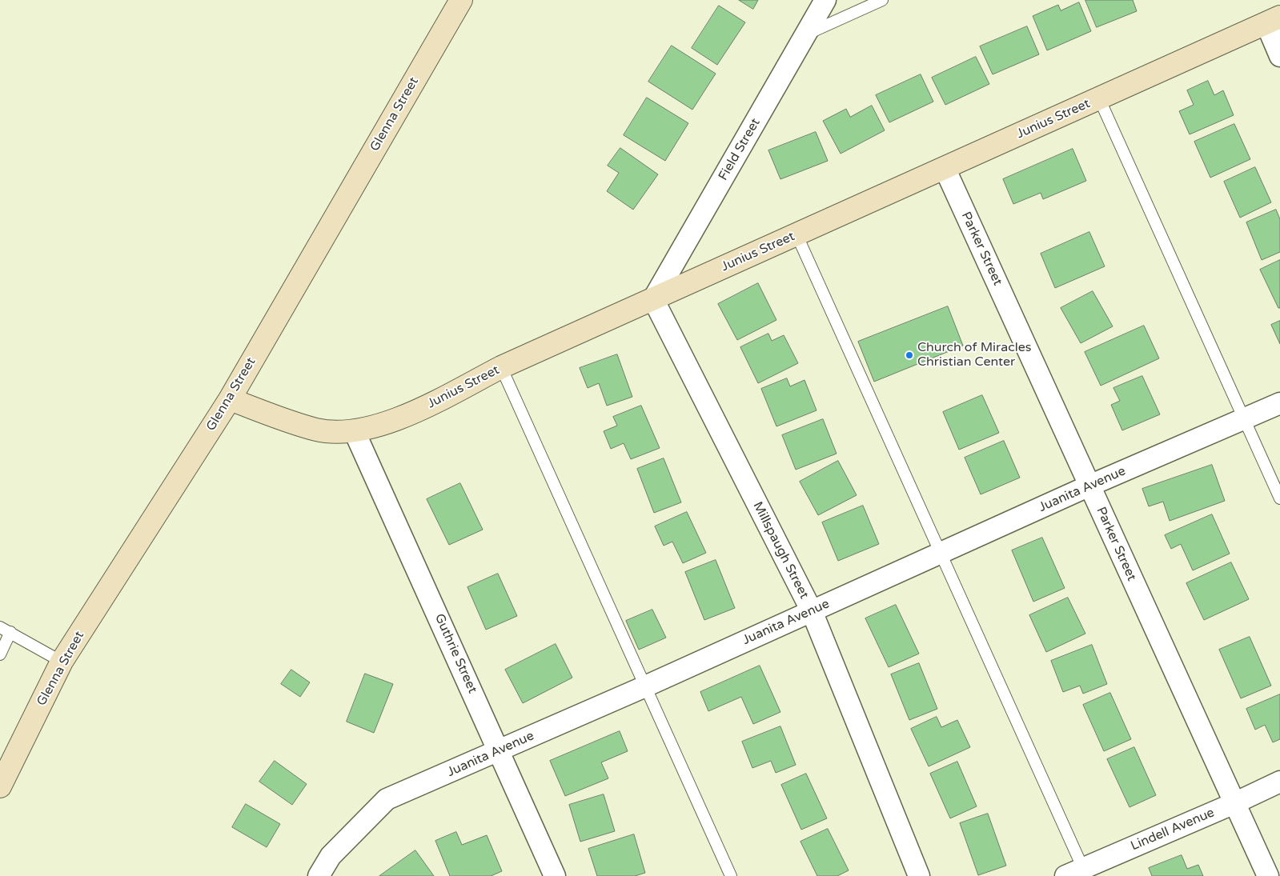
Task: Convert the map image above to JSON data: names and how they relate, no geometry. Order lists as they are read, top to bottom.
{
  "streets": {
    "street": [
      "Glenna Street",
      "Junius Street",
      "Field Street",
      "Parker Street",
      "Juanita Avenue",
      "Millspaugh Street",
      "Guthrie Street",
      "Lindell Avenue"
    ]
  },
  "crossings": [
    ["Glenna Street", "Junius Street"],
    ["Junius Street", "Field Street"],
    ["Junius Street", "Parker Street"],
    ["Junius Street", "Millspaugh Street"],
    ["Junius Street", "Guthrie Street"],
    ["Field Street", "Millspaugh Street"],
    ["Parker Street", "Juanita Avenue"],
    ["Parker Street", "Lindell Avenue"],
    ["Juanita Avenue", "Millspaugh Street"],
    ["Juanita Avenue", "Guthrie Street"]
  ],
  "places": ["Church of Miracles Christian Center"]
}
